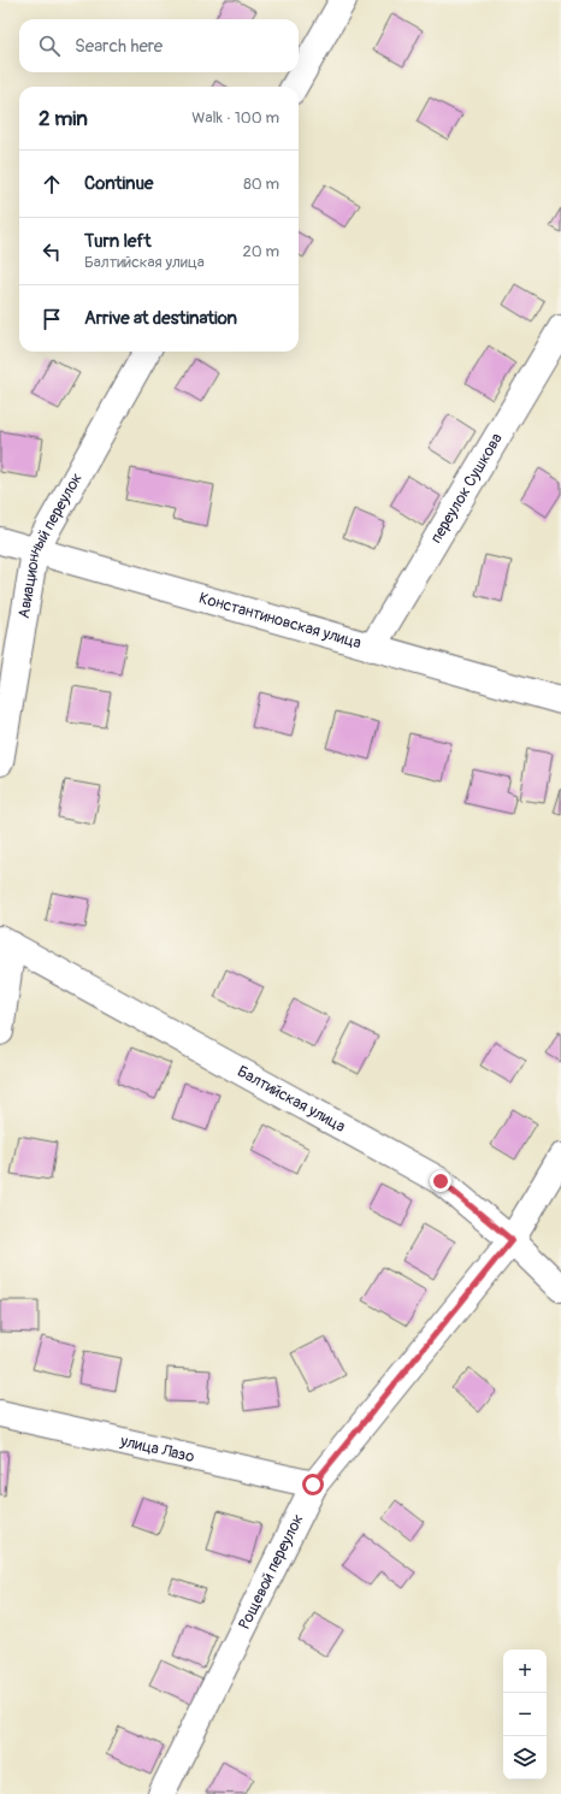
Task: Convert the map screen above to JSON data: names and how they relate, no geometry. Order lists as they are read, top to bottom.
{
  "streets": {
    "street": [
      "переулок Сушкова",
      "Авиационный переулок",
      "Константиновская улица",
      "Балтийская улица",
      "улица Лазо",
      "Рощевой переулок"
    ]
  },
  "crossings": [
    ["переулок Сушкова", "Константиновская улица"],
    ["Авиационный переулок", "Константиновская улица"],
    ["Балтийская улица", "Рощевой переулок"],
    ["улица Лазо", "Рощевой переулок"]
  ],
  "page": {
    "search": "Search here",
    "heading": ["2 min", "Walk · 100 m"],
    "list": [
      ["Continue", "80 m"],
      ["Turn left", "Балтийская улица", "20 m"],
      "Arrive at destination"
    ],
    "map_buttons": ["+", "−"]
  }
}
